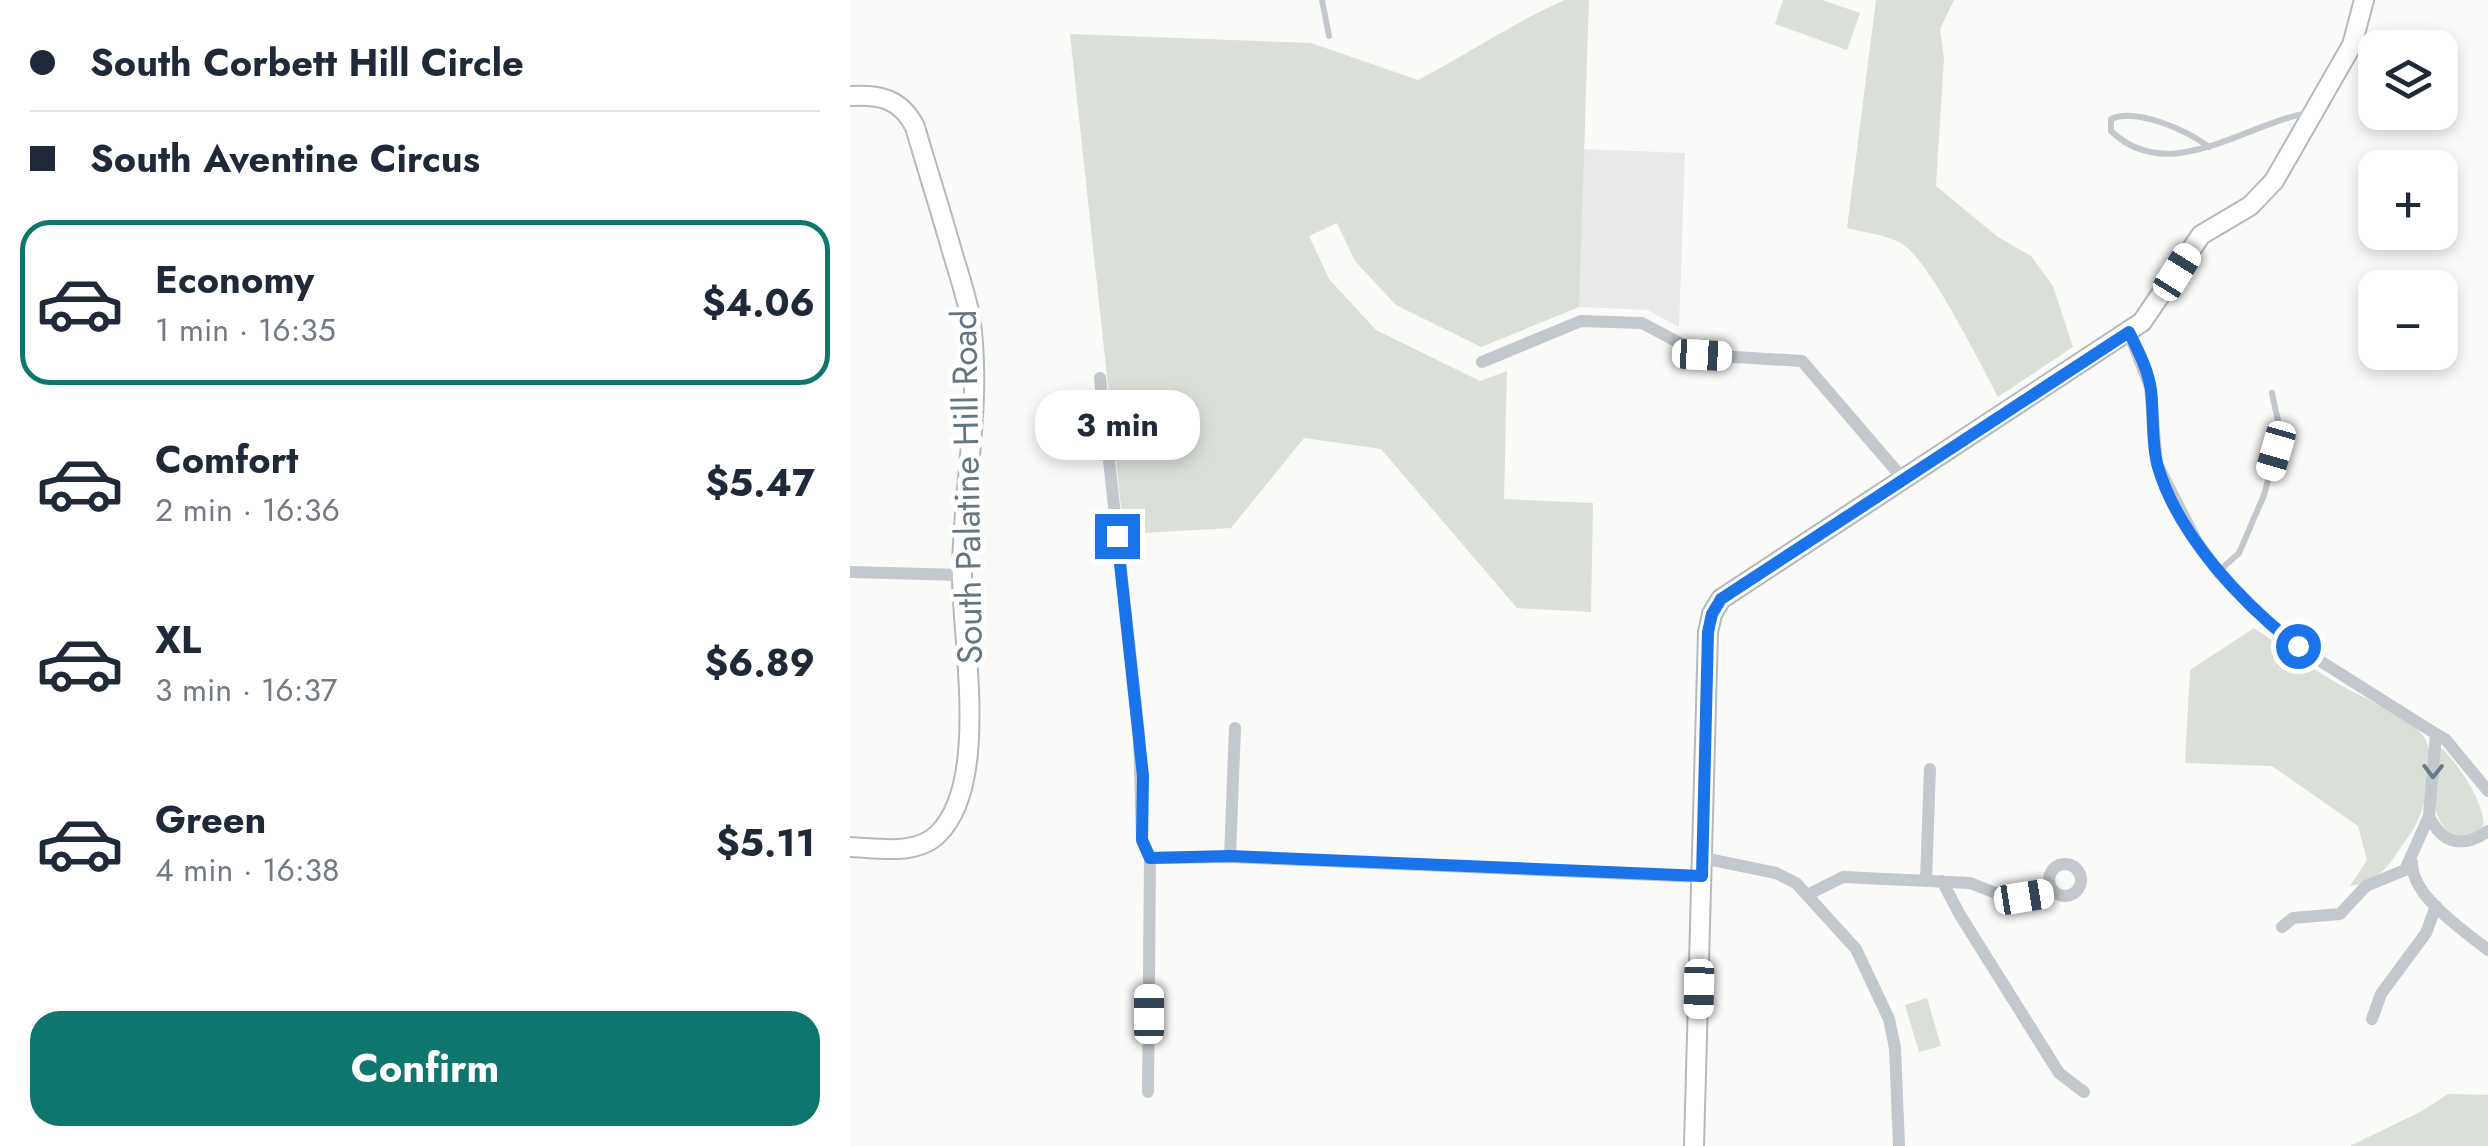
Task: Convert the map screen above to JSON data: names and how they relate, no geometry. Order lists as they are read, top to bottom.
{
  "streets": {
    "street": ["South Palatine Hill Road"]
  },
  "page": {
    "banner": ["South Corbett Hill Circle", "South Aventine Circus"],
    "map_buttons": ["+", "−"],
    "list": [
      {
        "name": "Economy",
        "note": "1 min · 16:35",
        "value": "$4.06"
      },
      {
        "name": "Comfort",
        "note": "2 min · 16:36",
        "value": "$5.47"
      },
      {
        "name": "XL",
        "note": "3 min · 16:37",
        "value": "$6.89"
      },
      {
        "name": "Green",
        "note": "4 min · 16:38",
        "value": "$5.11"
      }
    ],
    "bubble": "3 min",
    "buttons": "Confirm"
  }
}
